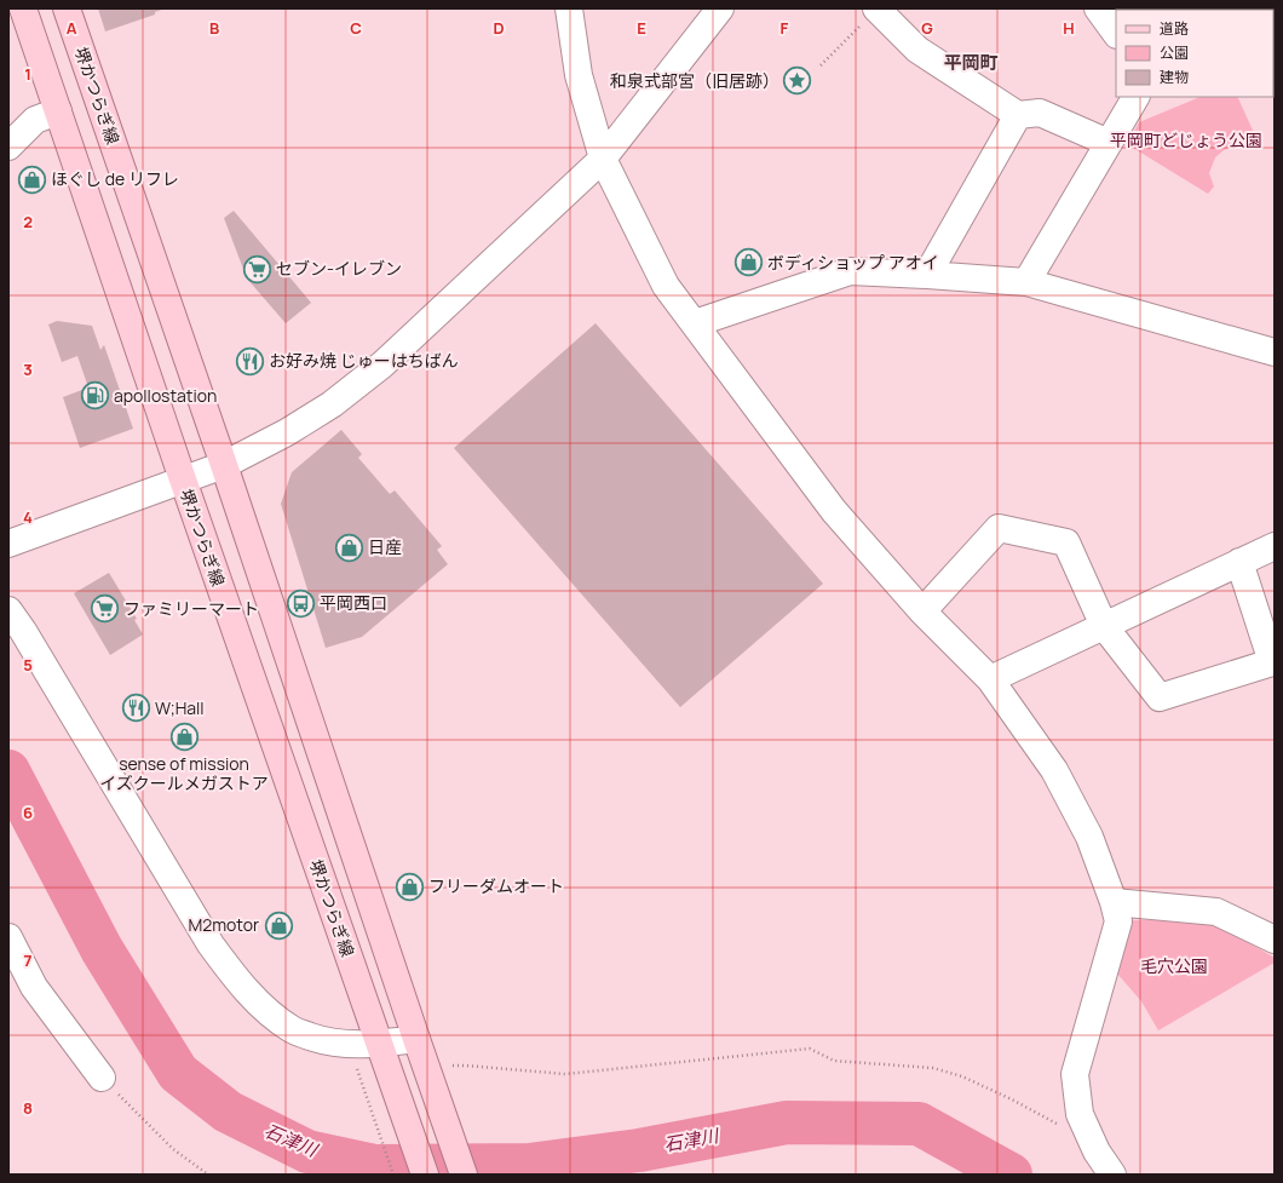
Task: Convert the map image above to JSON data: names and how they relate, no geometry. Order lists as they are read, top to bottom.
{
  "streets": {
    "main road": ["堺かつらぎ線"]
  },
  "districts": ["平岡町"],
  "water": ["石津川"],
  "parks": ["平岡町どじょう公園", "毛穴公園"],
  "places": {
    "place": ["和泉式部宮（旧居跡）"],
    "shop": [
      "ほぐし de リフレ",
      "ボディショップ アオイ",
      "日産",
      "sense of mission イズクールメガストア",
      "フリーダムオート",
      "M2motor"
    ],
    "supermarket": ["セブン-イレブン", "ファミリーマート"],
    "restaurant": ["お好み焼 じゅーはちばん", "W;Hall"],
    "fuel station": ["apollostation"],
    "bus stop": ["平岡西口"]
  },
  "legend": ["道路", "公園", "建物"],
  "grid": {
    "columns": [
      "A",
      "B",
      "C",
      "D",
      "E",
      "F",
      "G",
      "H"
    ],
    "rows": [
      "1",
      "2",
      "3",
      "4",
      "5",
      "6",
      "7",
      "8"
    ]
  }
}
